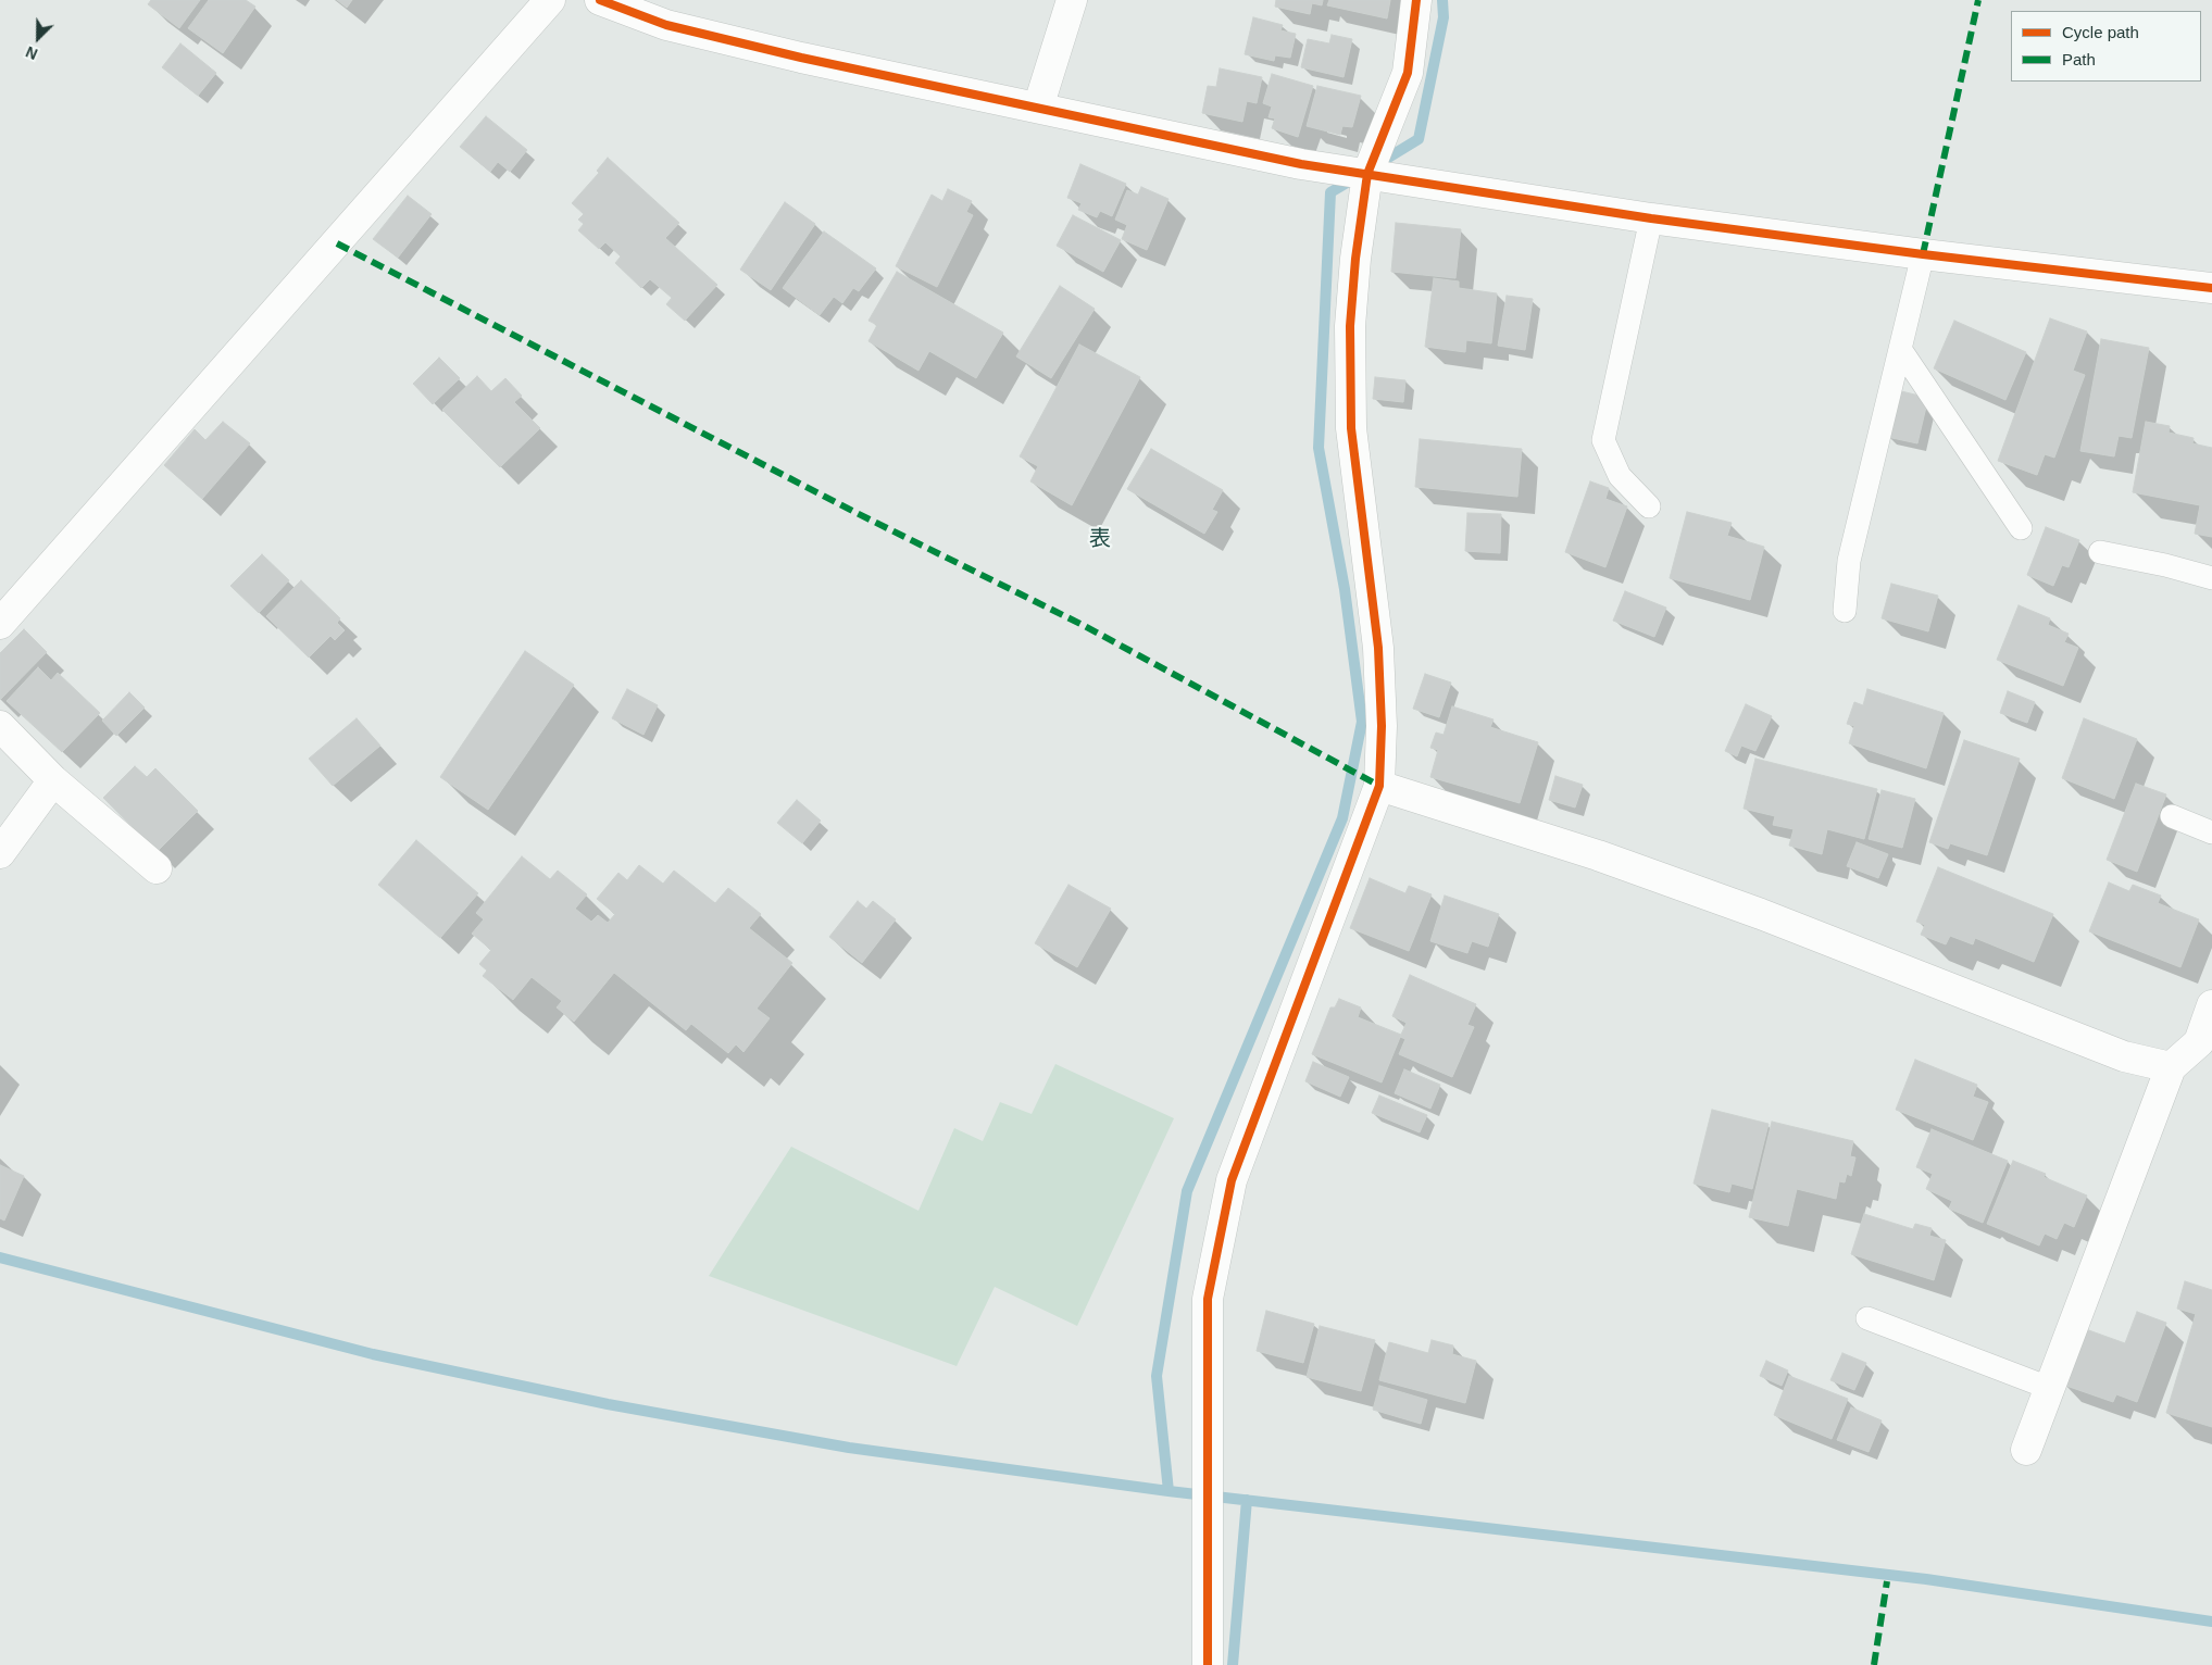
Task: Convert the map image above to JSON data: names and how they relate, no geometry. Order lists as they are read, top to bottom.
{
  "districts": ["表"],
  "legend": ["Cycle path", "Path"],
  "north": "bottom left"
}
